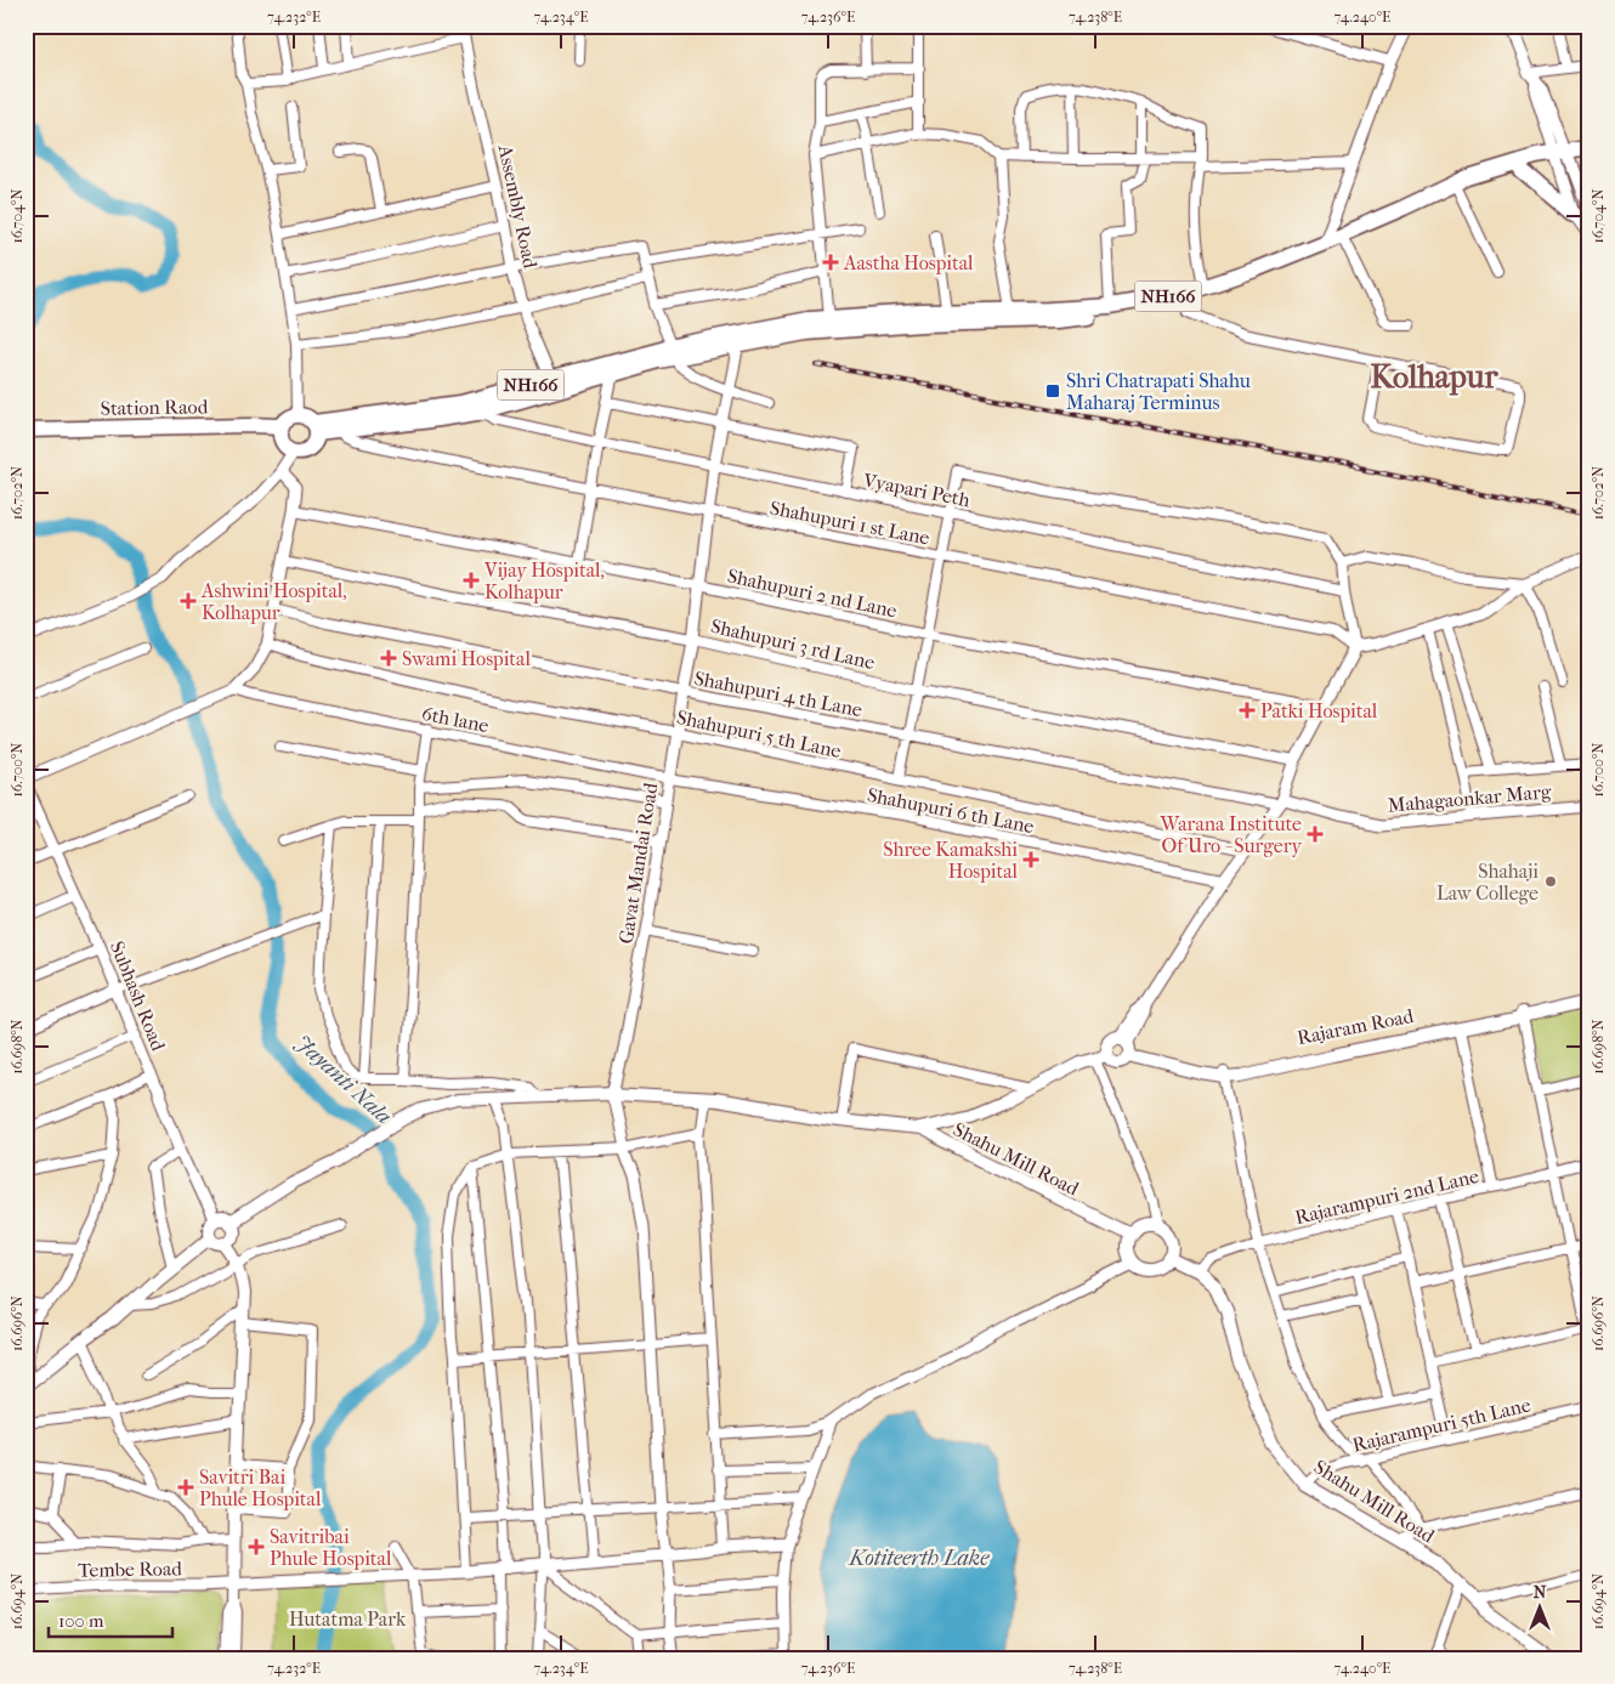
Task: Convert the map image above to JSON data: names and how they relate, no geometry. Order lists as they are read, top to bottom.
{
  "streets": {
    "highway": ["NH166", "Station Raod"],
    "main road": ["Rajaram Road", "Shahu Mill Road"],
    "street": [
      "Assembly Road",
      "Vyapari Peth",
      "Shahupuri 1 st Lane",
      "Shahupuri 2 nd Lane",
      "Shahupuri 3 rd Lane",
      "Shahupuri 4 th Lane",
      "6th lane",
      "Shahupuri 5 th Lane",
      "Mahagaonkar Marg",
      "Shahupuri 6 th Lane",
      "Gavat Mandai Road",
      "Subhash Road",
      "Rajarampuri 2nd Lane",
      "Rajarampuri 5th Lane",
      "Tembe Road"
    ]
  },
  "crossings": [
    ["Assembly Road", "NH166"],
    ["NH166", "Station Raod"],
    ["NH166", "Vyapari Peth"],
    ["NH166", "Shahupuri 1 st Lane"],
    ["Shahupuri 2 nd Lane", "Gavat Mandai Road"],
    ["Shahupuri 3 rd Lane", "Gavat Mandai Road"],
    ["Shahupuri 4 th Lane", "Mahagaonkar Marg"],
    ["Shahupuri 4 th Lane", "Gavat Mandai Road"],
    ["6th lane", "Shahupuri 6 th Lane"],
    ["6th lane", "Gavat Mandai Road"],
    ["Shahupuri 5 th Lane", "Gavat Mandai Road"],
    ["Shahupuri 6 th Lane", "Gavat Mandai Road"],
    ["Shahu Mill Road", "Rajarampuri 2nd Lane"],
    ["Shahu Mill Road", "Rajarampuri 5th Lane"]
  ],
  "districts": ["Kolhapur"],
  "water": ["Jayanti Nala", "Kotiteerth Lake"],
  "parks": ["Hutatma Park"],
  "places": {
    "health": [
      "Aastha Hospital",
      "Vijay Hospital, Kolhapur",
      "Ashwini Hospital, Kolhapur",
      "Swami Hospital",
      "Patki Hospital",
      "Warana Institute Of Uro - Surgery",
      "Shree Kamakshi Hospital",
      "Savitri Bai Phule Hospital",
      "Savitribai Phule Hospital"
    ],
    "transit": ["Shri Chatrapati Shahu Maharaj Terminus"],
    "other": ["Shahaji Law College"]
  },
  "scale_bar": "100 m",
  "north": "top",
  "coordinates": [
    "74.232°E",
    "74.234°E",
    "74.236°E",
    "74.238°E",
    "74.240°E",
    "16.704°N",
    "16.702°N",
    "16.700°N",
    "16.698°N",
    "16.696°N",
    "16.694°N"
  ]
}
